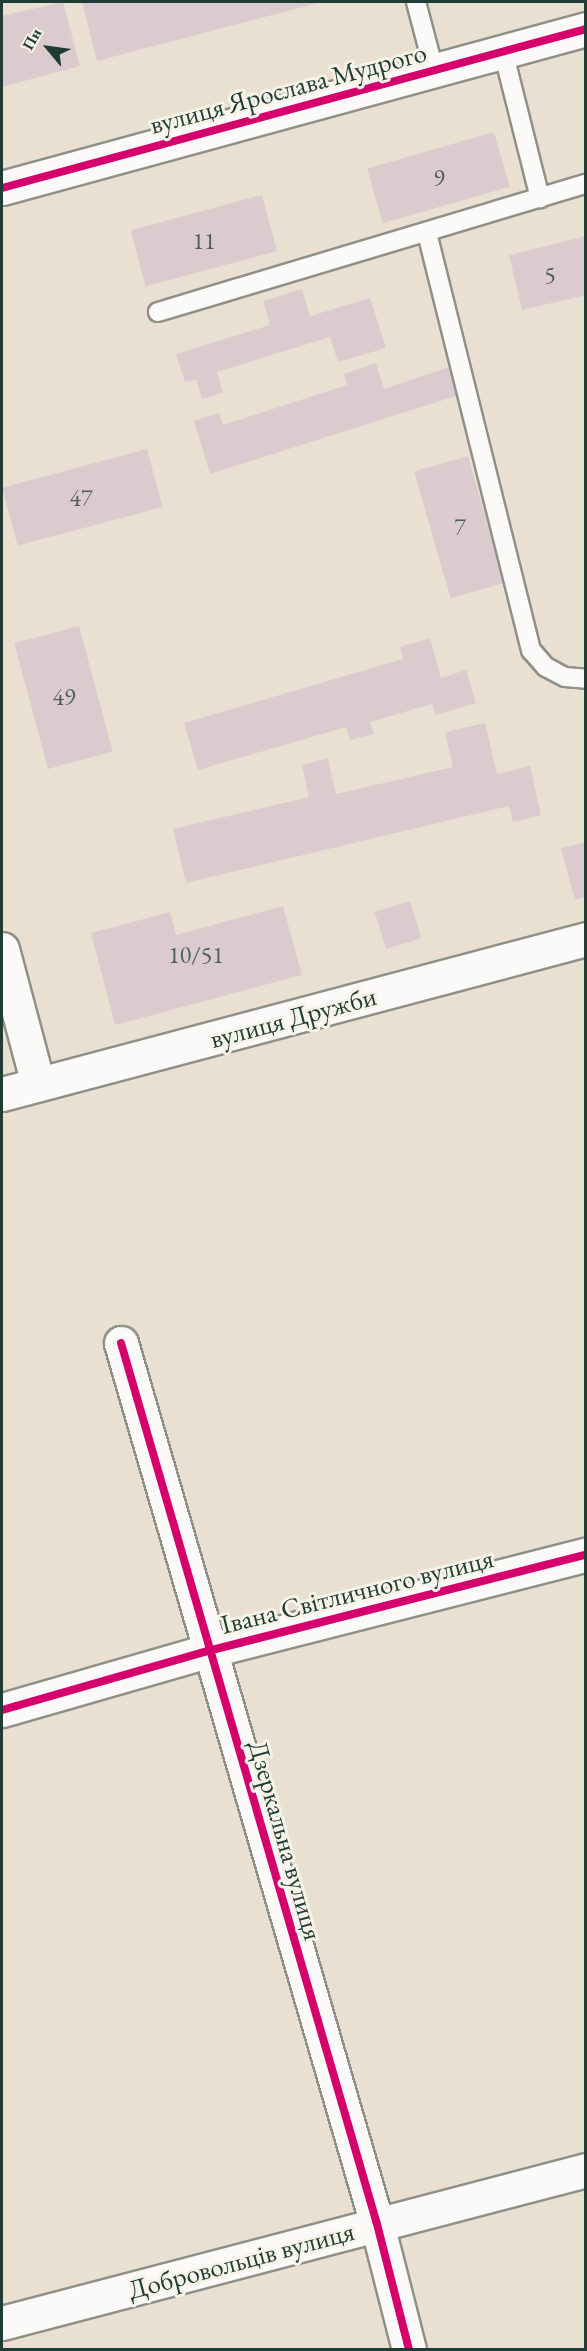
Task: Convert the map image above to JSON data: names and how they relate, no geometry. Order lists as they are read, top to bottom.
{
  "streets": {
    "street": [
      "вулиця Ярослава Мудрого",
      "вулиця Дружби",
      "Івана Світличного вулиця",
      "Дзеркальна вулиця",
      "Добровольців вулиця"
    ]
  },
  "crossings": [
    ["Івана Світличного вулиця", "Дзеркальна вулиця"],
    ["Дзеркальна вулиця", "Добровольців вулиця"]
  ],
  "house_numbers": [
    "9",
    "11",
    "5",
    "47",
    "7",
    "49",
    "10/51"
  ],
  "north": "top left"
}
